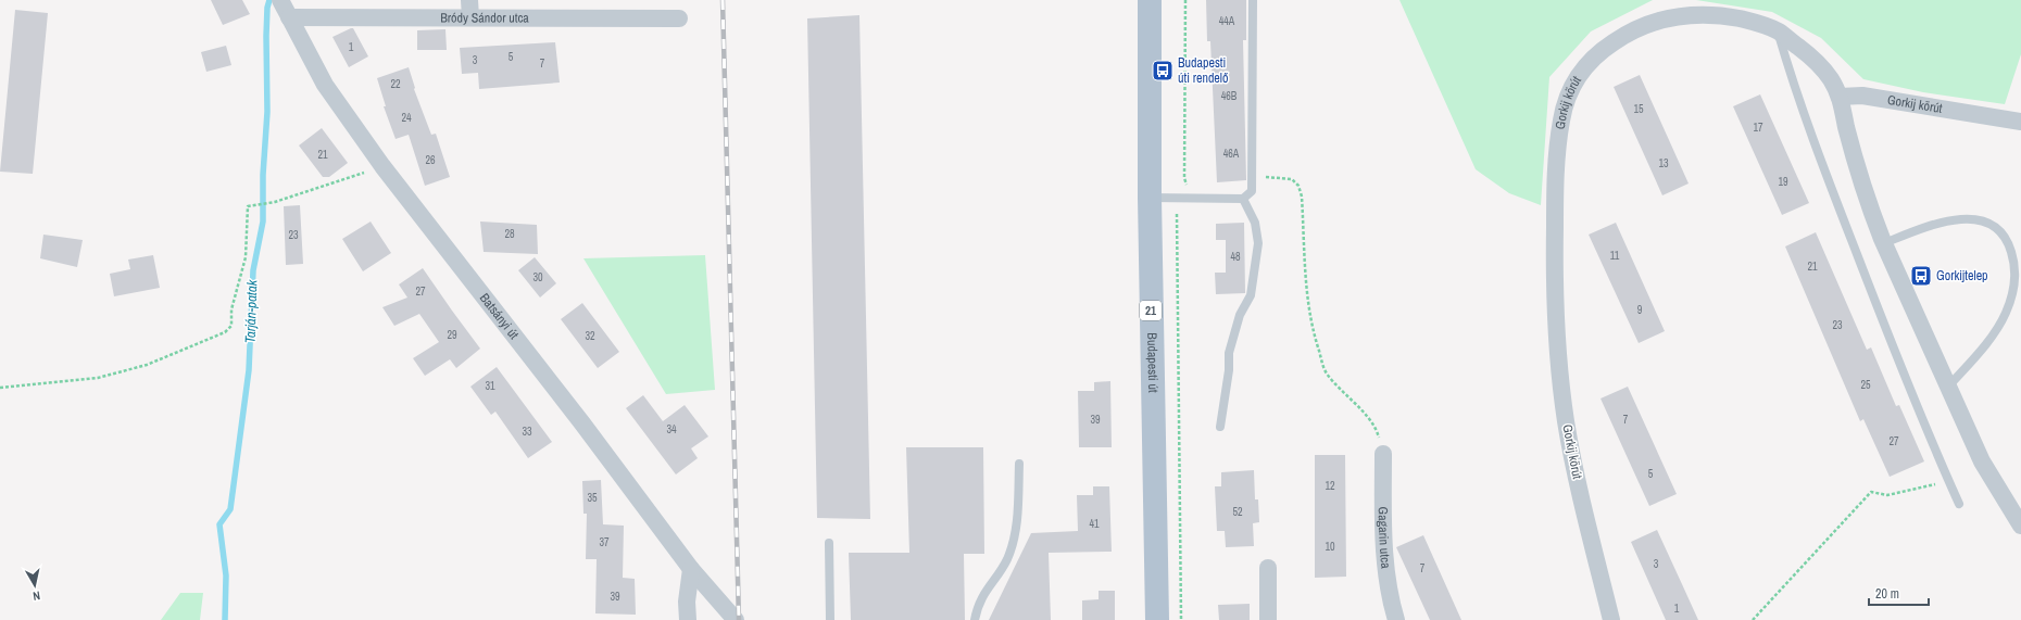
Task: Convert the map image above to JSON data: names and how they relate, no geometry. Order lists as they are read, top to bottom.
{
  "streets": {
    "main road": ["21", "Budapesti út"],
    "street": [
      "Bródy Sándor utca",
      "Gorkij körút",
      "Batsányi út",
      "Gagarin utca"
    ]
  },
  "crossings": [
    ["Bródy Sándor utca", "Batsányi út"]
  ],
  "water": ["Tarján-patak"],
  "places": {
    "bus stop": ["Budapesti úti rendelő", "Gorkijtelep"]
  },
  "house_numbers": [
    "44A",
    "1",
    "5",
    "3",
    "7",
    "22",
    "46B",
    "15",
    "24",
    "17",
    "46A",
    "21",
    "26",
    "13",
    "19",
    "28",
    "23",
    "11",
    "48",
    "21",
    "30",
    "27",
    "9",
    "23",
    "29",
    "32",
    "25",
    "31",
    "39",
    "7",
    "34",
    "33",
    "27",
    "5",
    "12",
    "35",
    "52",
    "41",
    "37",
    "10",
    "3",
    "7",
    "39",
    "1"
  ],
  "scale_bar": "20 m",
  "north": "bottom"
}
